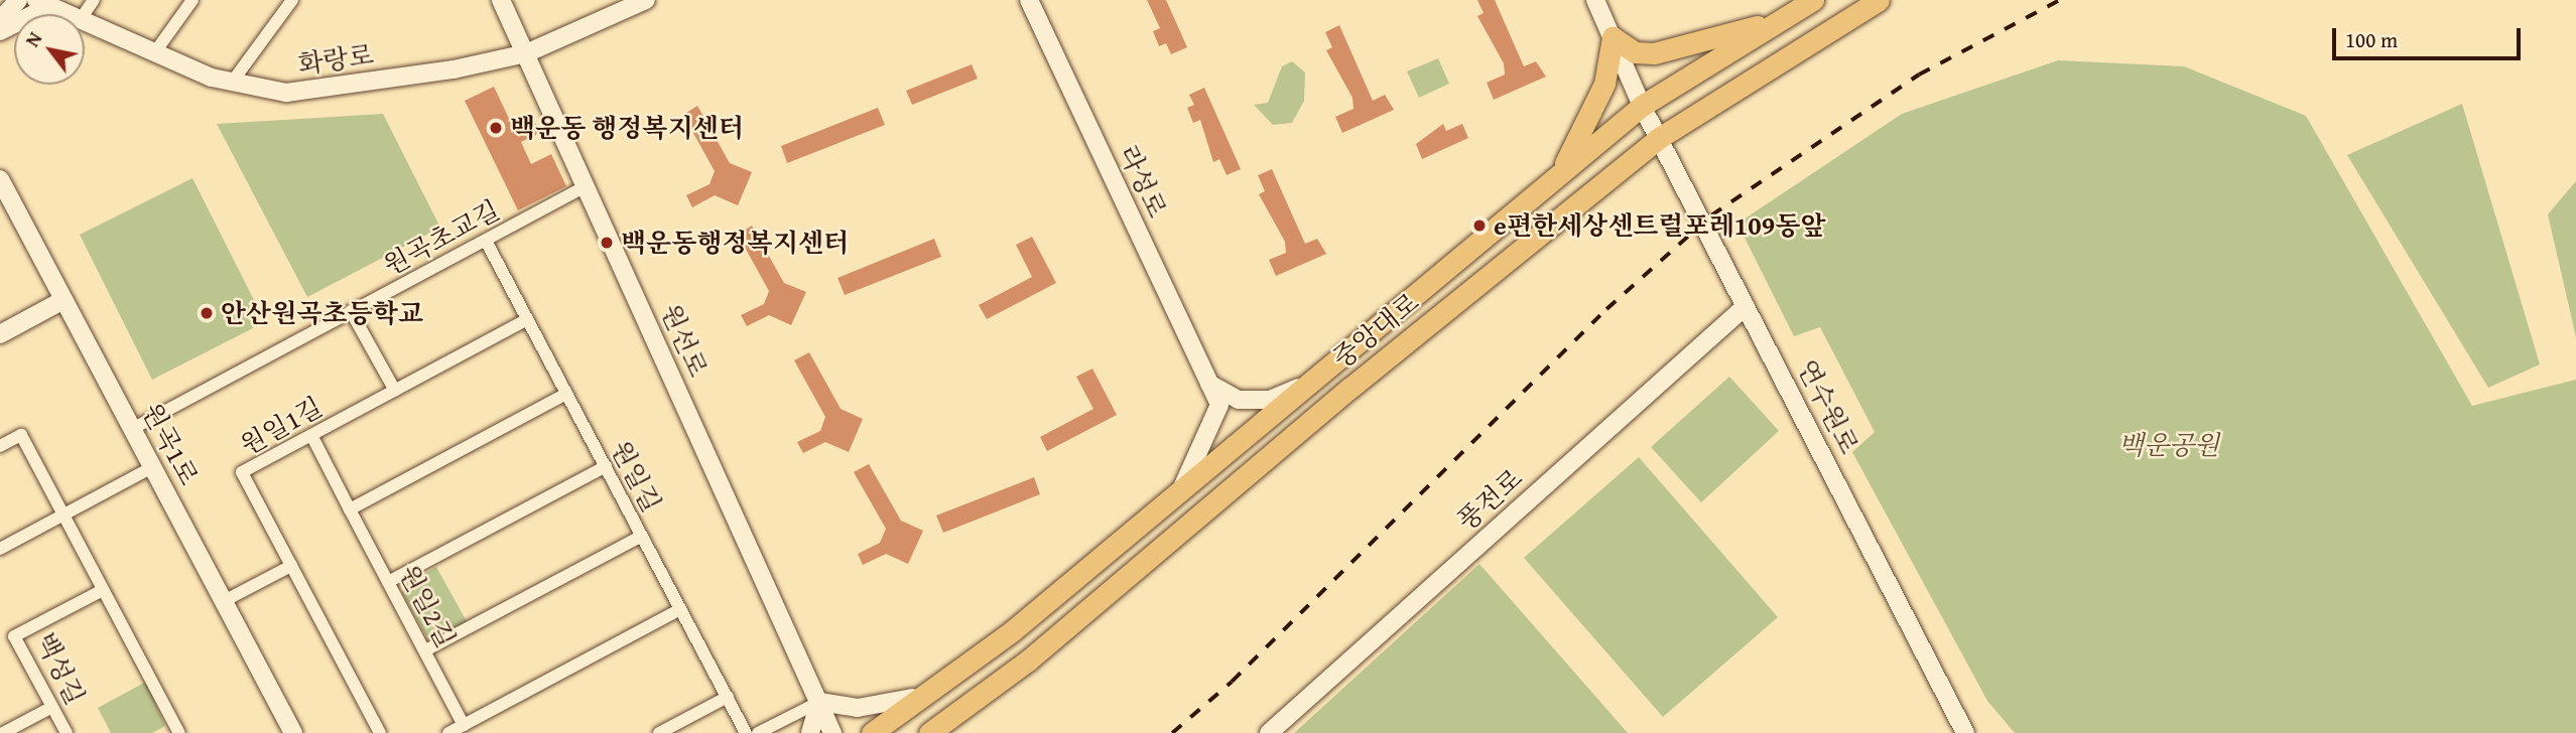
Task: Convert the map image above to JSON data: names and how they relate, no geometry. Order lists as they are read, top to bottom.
{
  "streets": {
    "main road": ["중앙대로"],
    "street": [
      "화랑로",
      "라성로",
      "원곡초교길",
      "원선로",
      "연수원로",
      "원일1길",
      "원곡1로",
      "원일길",
      "풍전로",
      "원일2길",
      "백성길"
    ]
  },
  "crossings": [
    ["화랑로", "원선로"],
    ["원곡초교길", "원선로"],
    ["원곡초교길", "원곡1로"],
    ["원곡초교길", "원일길"],
    ["중앙대로", "연수원로"],
    ["연수원로", "풍전로"],
    ["원일1길", "원일길"],
    ["원일1길", "원일2길"]
  ],
  "parks": ["백운공원"],
  "places": [
    "백운동 행정복지센터",
    "e편한세상센트럴포레109동앞",
    "백운동행정복지센터",
    "안산원곡초등학교"
  ],
  "scale_bar": "100 m",
  "north": "top left"
}
